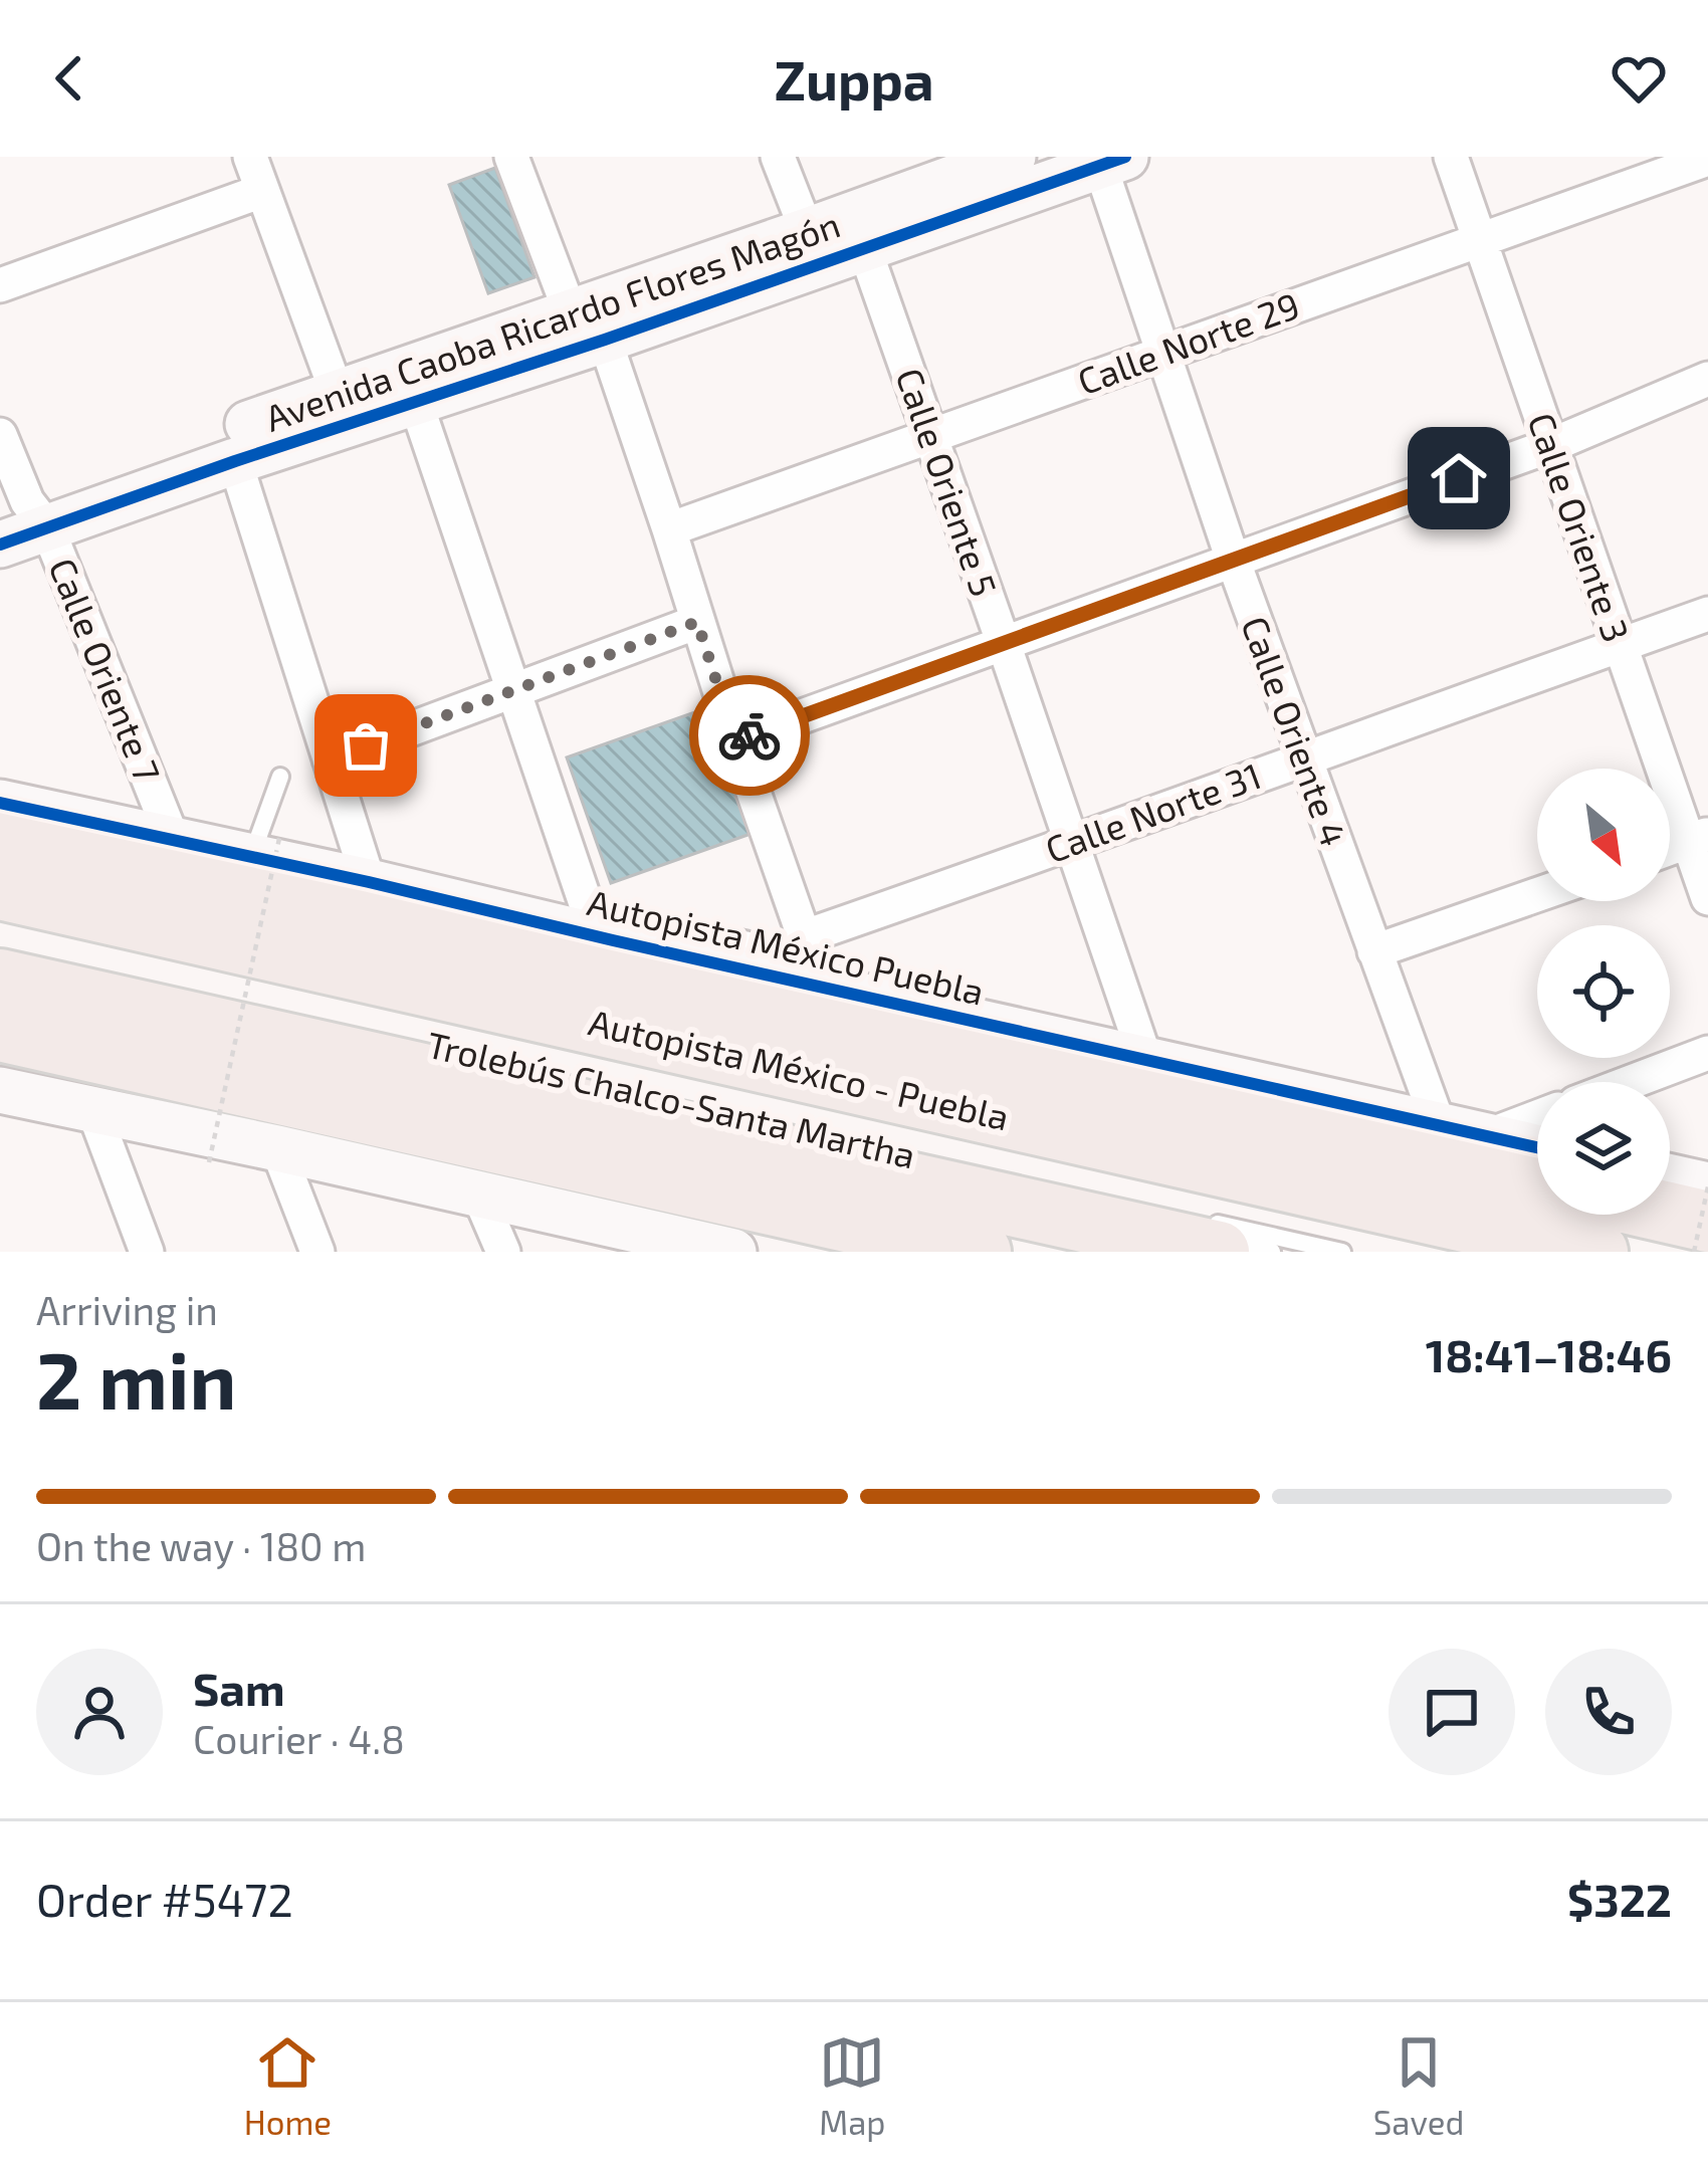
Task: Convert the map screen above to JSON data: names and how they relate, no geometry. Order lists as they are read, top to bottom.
{
  "streets": {
    "highway": ["Autopista México Puebla", "Autopista México - Puebla"],
    "street": [
      "Avenida Caoba Ricardo Flores Magón",
      "Calle Norte 29",
      "Calle Oriente 5",
      "Calle Oriente 3",
      "Calle Oriente 7",
      "Calle Oriente 4",
      "Calle Norte 31"
    ]
  },
  "crossings": [
    ["Avenida Caoba Ricardo Flores Magón", "Calle Oriente 5"],
    ["Avenida Caoba Ricardo Flores Magón", "Calle Oriente 7"],
    ["Avenida Caoba Ricardo Flores Magón", "Calle Oriente 4"],
    ["Calle Norte 29", "Calle Oriente 5"],
    ["Calle Norte 29", "Calle Oriente 3"],
    ["Calle Norte 29", "Calle Oriente 4"],
    ["Calle Oriente 5", "Calle Norte 31"],
    ["Calle Oriente 5", "Autopista México Puebla"],
    ["Calle Oriente 3", "Calle Norte 31"],
    ["Calle Oriente 7", "Autopista México Puebla"],
    ["Calle Oriente 4", "Calle Norte 31"],
    ["Calle Oriente 4", "Autopista México Puebla"]
  ],
  "north": "bottom right",
  "page": {
    "header": "Zuppa",
    "heading": ["2 min", "Arriving in", "18:41–18:46"],
    "panel": [
      "Sam",
      "Courier · 4.8",
      "Order #5472",
      "$322"
    ],
    "bar": "On the way · 180 m",
    "tabs": ["Home", "Map", "Saved"]
  }
}
